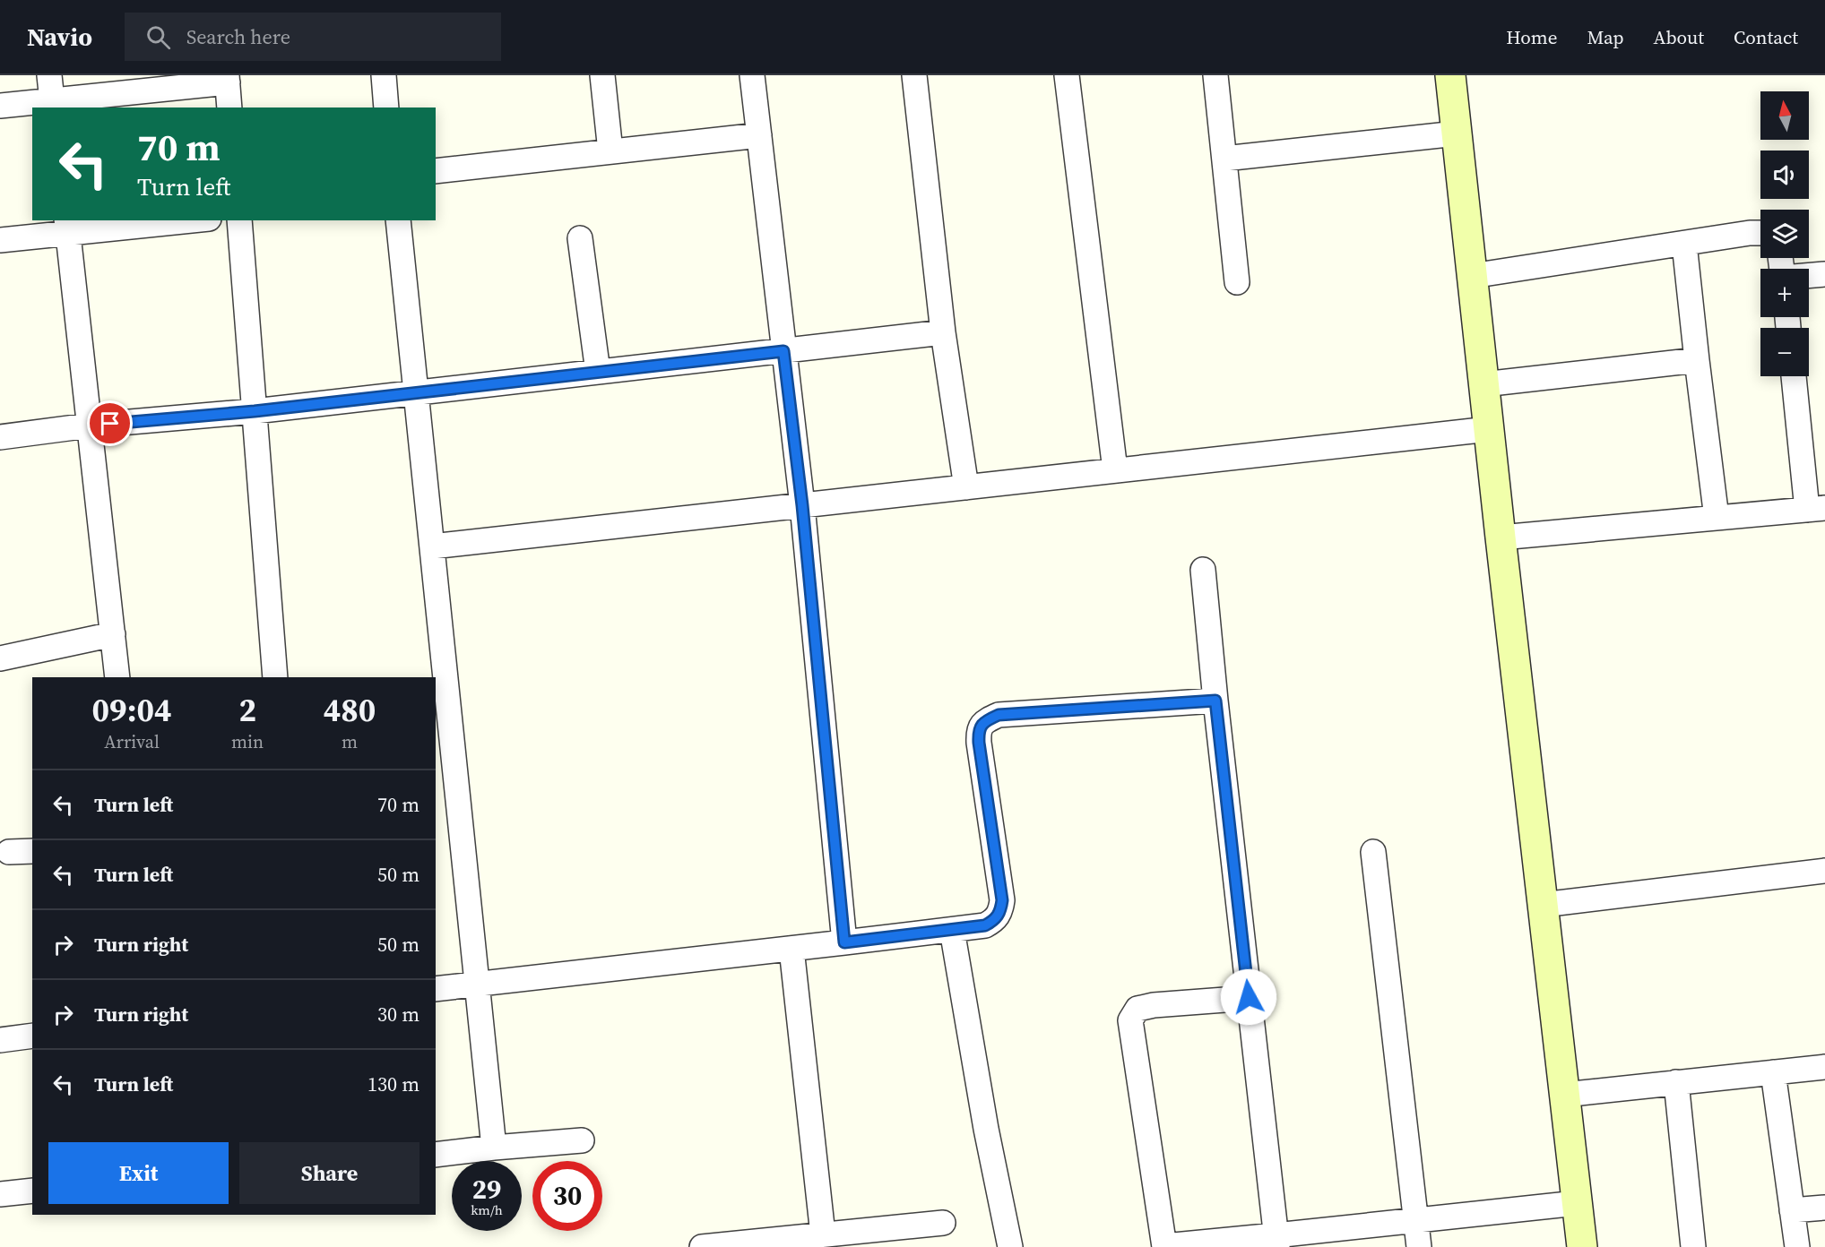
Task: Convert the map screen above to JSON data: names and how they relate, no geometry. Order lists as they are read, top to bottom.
{
  "north": "top",
  "page": {
    "header": "Navio",
    "search": "Search here",
    "nav": [
      "Home",
      "Map",
      "About",
      "Contact"
    ],
    "map_buttons": ["+", "−"],
    "turn": ["70 m", "Turn left"],
    "eta": [
      "09:04",
      "Arrival",
      "2",
      "min",
      "480",
      "m"
    ],
    "list": [
      {
        "name": "Turn left",
        "value": "70 m"
      },
      {
        "name": "Turn left",
        "value": "50 m"
      },
      {
        "name": "Turn right",
        "value": "50 m"
      },
      {
        "name": "Turn right",
        "value": "30 m"
      },
      {
        "name": "Turn left",
        "value": "130 m"
      }
    ],
    "buttons": ["Exit", "Share"],
    "speed": "29 km/h",
    "limit": "30"
  }
}
